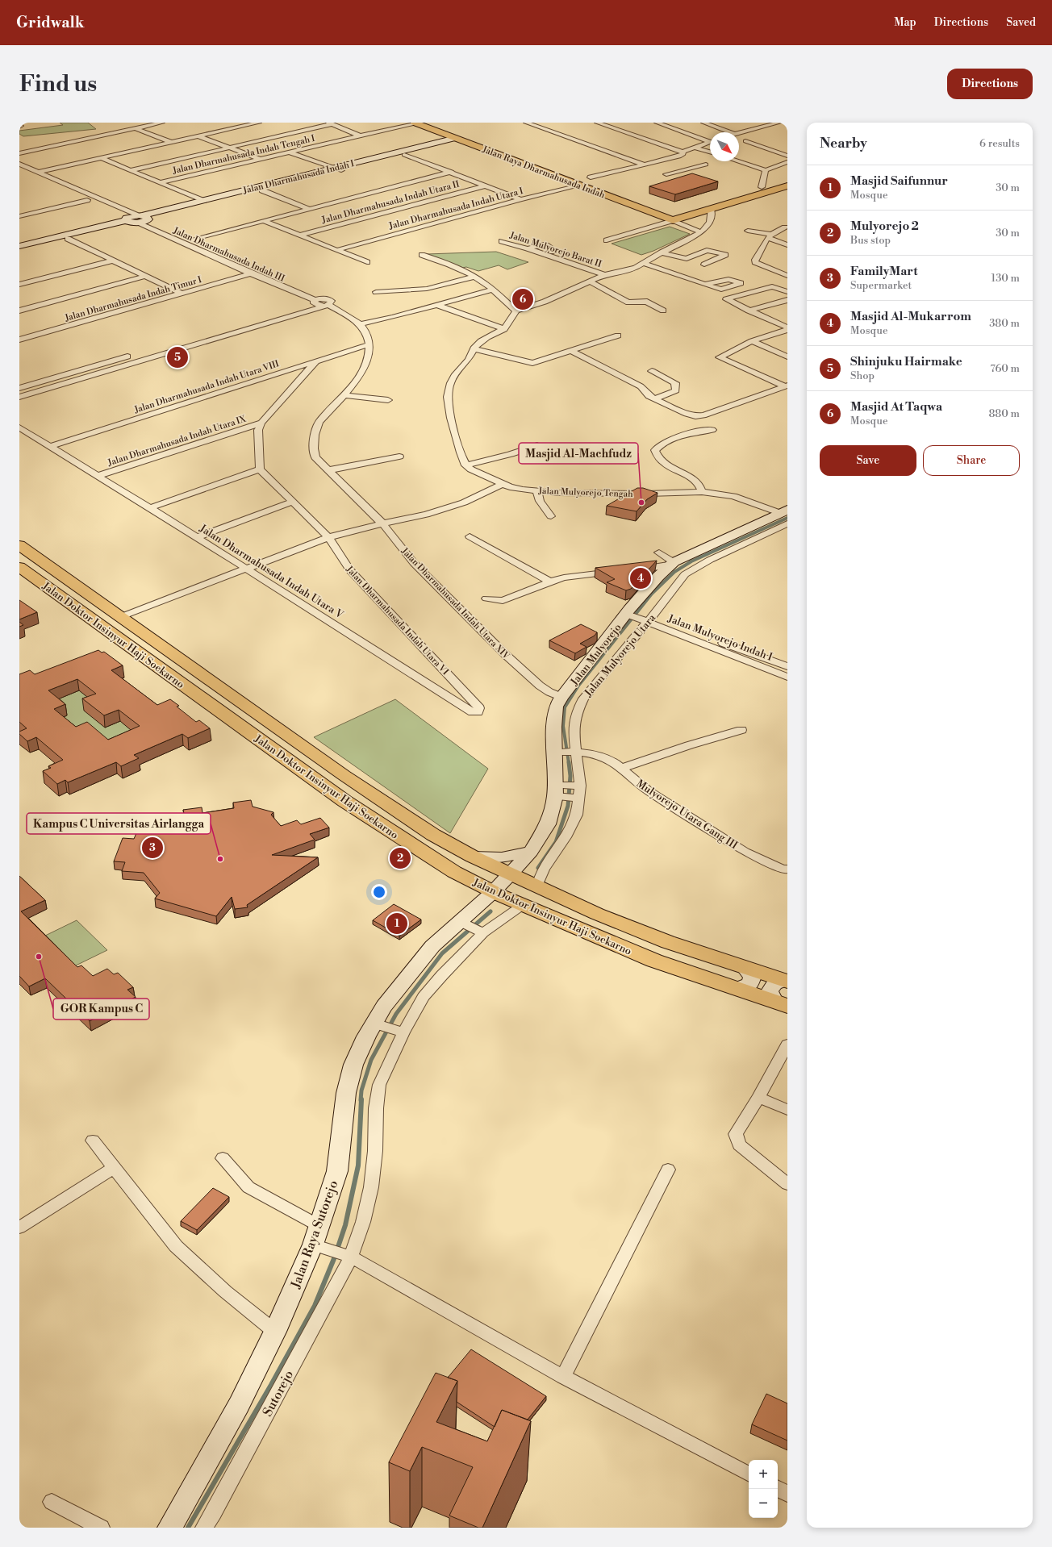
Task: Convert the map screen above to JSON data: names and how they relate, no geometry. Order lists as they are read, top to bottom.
{
  "streets": {
    "main road": [
      "Jalan Raya Dharmahusada Indah",
      "Jalan Dharmahusada Indah I",
      "Jalan Doktor Insinyur Haji Soekarno",
      "Jalan Mulyorejo",
      "Jalan Raya Sutorejo"
    ],
    "street": [
      "Jalan Dharmahusada Indah Tengah I",
      "Jalan Dharmahusada Indah Utara II",
      "Jalan Dharmahusada Indah Utara I",
      "Jalan Mulyorejo Barat II",
      "Jalan Dharmahusada Indah III",
      "Jalan Dharmahusada Indah Timur I",
      "Jalan Dharmahusada Indah Utara VIII",
      "Jalan Dharmahusada Indah Utara IX",
      "Jalan Mulyorejo Tengah",
      "Jalan Dharmahusada Indah Utara V",
      "Jalan Dharmahusada Indah Utara XIV",
      "Jalan Dharmahusada Indah Utara VI",
      "Jalan Mulyorejo Indah I",
      "Jalan Mulyorejo Utara",
      "Mulyorejo Utara Gang III",
      "Sutorejo"
    ]
  },
  "crossings": [
    ["Jalan Dharmahusada Indah Tengah I", "Jalan Raya Dharmahusada Indah"],
    ["Jalan Raya Dharmahusada Indah", "Jalan Dharmahusada Indah I"],
    ["Jalan Raya Dharmahusada Indah", "Jalan Dharmahusada Indah Utara I"],
    ["Jalan Dharmahusada Indah I", "Jalan Dharmahusada Indah Utara II"],
    ["Jalan Dharmahusada Indah I", "Jalan Dharmahusada Indah III"],
    ["Jalan Dharmahusada Indah Utara II", "Jalan Dharmahusada Indah Utara I"],
    ["Jalan Dharmahusada Indah III", "Jalan Dharmahusada Indah Timur I"],
    ["Jalan Dharmahusada Indah Utara VIII", "Jalan Dharmahusada Indah Utara V"],
    ["Jalan Dharmahusada Indah Utara VIII", "Jalan Dharmahusada Indah Utara XIV"],
    ["Jalan Dharmahusada Indah Utara IX", "Jalan Dharmahusada Indah Utara V"],
    ["Jalan Mulyorejo Tengah", "Jalan Mulyorejo"],
    ["Jalan Mulyorejo Tengah", "Jalan Mulyorejo Utara"],
    ["Jalan Dharmahusada Indah Utara V", "Jalan Dharmahusada Indah Utara VI"],
    ["Jalan Dharmahusada Indah Utara XIV", "Jalan Mulyorejo"],
    ["Jalan Doktor Insinyur Haji Soekarno", "Jalan Mulyorejo"],
    ["Jalan Doktor Insinyur Haji Soekarno", "Jalan Mulyorejo Utara"],
    ["Jalan Doktor Insinyur Haji Soekarno", "Jalan Raya Sutorejo"],
    ["Jalan Doktor Insinyur Haji Soekarno", "Sutorejo"],
    ["Jalan Mulyorejo Indah I", "Jalan Mulyorejo"],
    ["Jalan Mulyorejo Indah I", "Jalan Mulyorejo Utara"],
    ["Jalan Mulyorejo", "Jalan Mulyorejo Utara"],
    ["Jalan Mulyorejo", "Mulyorejo Utara Gang III"],
    ["Jalan Mulyorejo", "Jalan Raya Sutorejo"],
    ["Jalan Mulyorejo Utara", "Mulyorejo Utara Gang III"],
    ["Jalan Mulyorejo Utara", "Jalan Raya Sutorejo"],
    ["Jalan Raya Sutorejo", "Sutorejo"]
  ],
  "places": ["Masjid Al-Machfudz", "Kampus C Universitas Airlangga", "GOR Kampus C"],
  "north": "bottom right",
  "page": {
    "header": "Gridwalk",
    "nav": ["Map", "Directions", "Saved"],
    "buttons": [
      "Directions",
      ["Save", "Share"]
    ],
    "title": "Find us",
    "heading": ["Nearby", "6 results"],
    "list": [
      {
        "mark": "1",
        "name": "Masjid Saifunnur",
        "note": "Mosque",
        "value": "30 m"
      },
      {
        "mark": "2",
        "name": "Mulyorejo 2",
        "note": "Bus stop",
        "value": "30 m"
      },
      {
        "mark": "3",
        "name": "FamilyMart",
        "note": "Supermarket",
        "value": "130 m"
      },
      {
        "mark": "4",
        "name": "Masjid Al-Mukarrom",
        "note": "Mosque",
        "value": "380 m"
      },
      {
        "mark": "5",
        "name": "Shinjuku Hairmake",
        "note": "Shop",
        "value": "760 m"
      },
      {
        "mark": "6",
        "name": "Masjid At Taqwa",
        "note": "Mosque",
        "value": "880 m"
      }
    ],
    "pins": [
      "6",
      "5",
      "4",
      "3",
      "2",
      "1"
    ],
    "map_buttons": ["+", "−"]
  }
}
